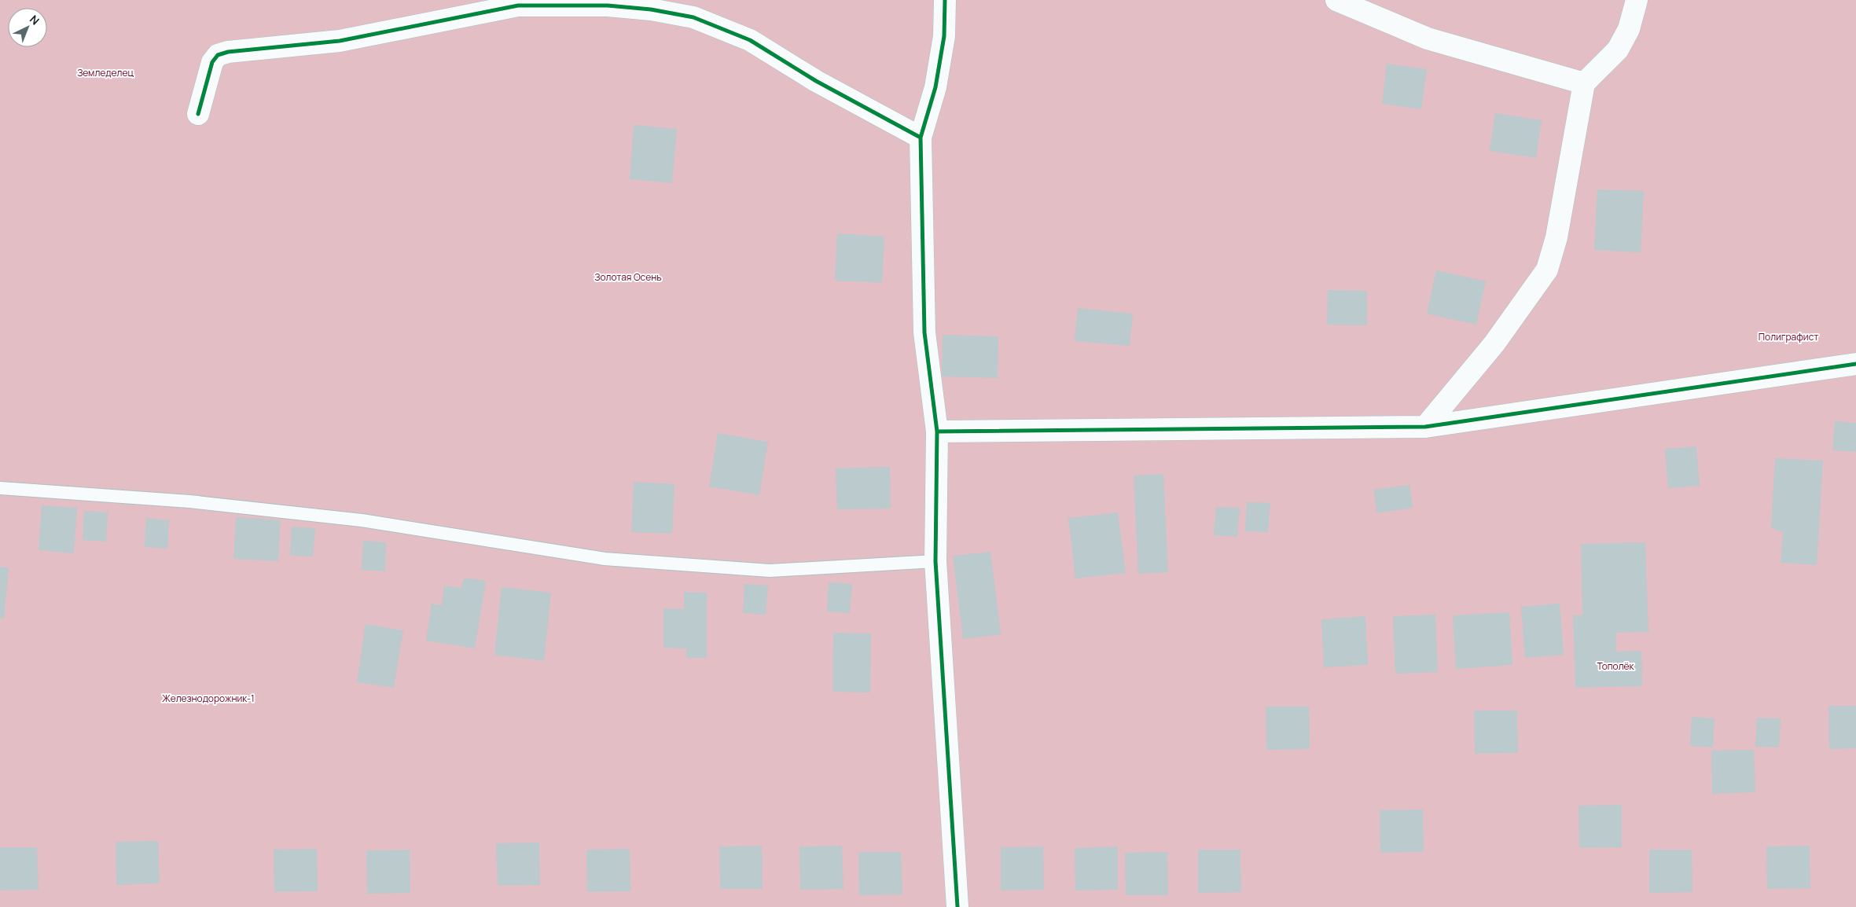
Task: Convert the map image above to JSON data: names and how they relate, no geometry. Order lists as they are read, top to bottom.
{
  "parks": [
    "Земледелец",
    "Золотая Осень",
    "Полиграфист",
    "Тополёк",
    "Железнодорожник-1"
  ],
  "north": "top right"
}
